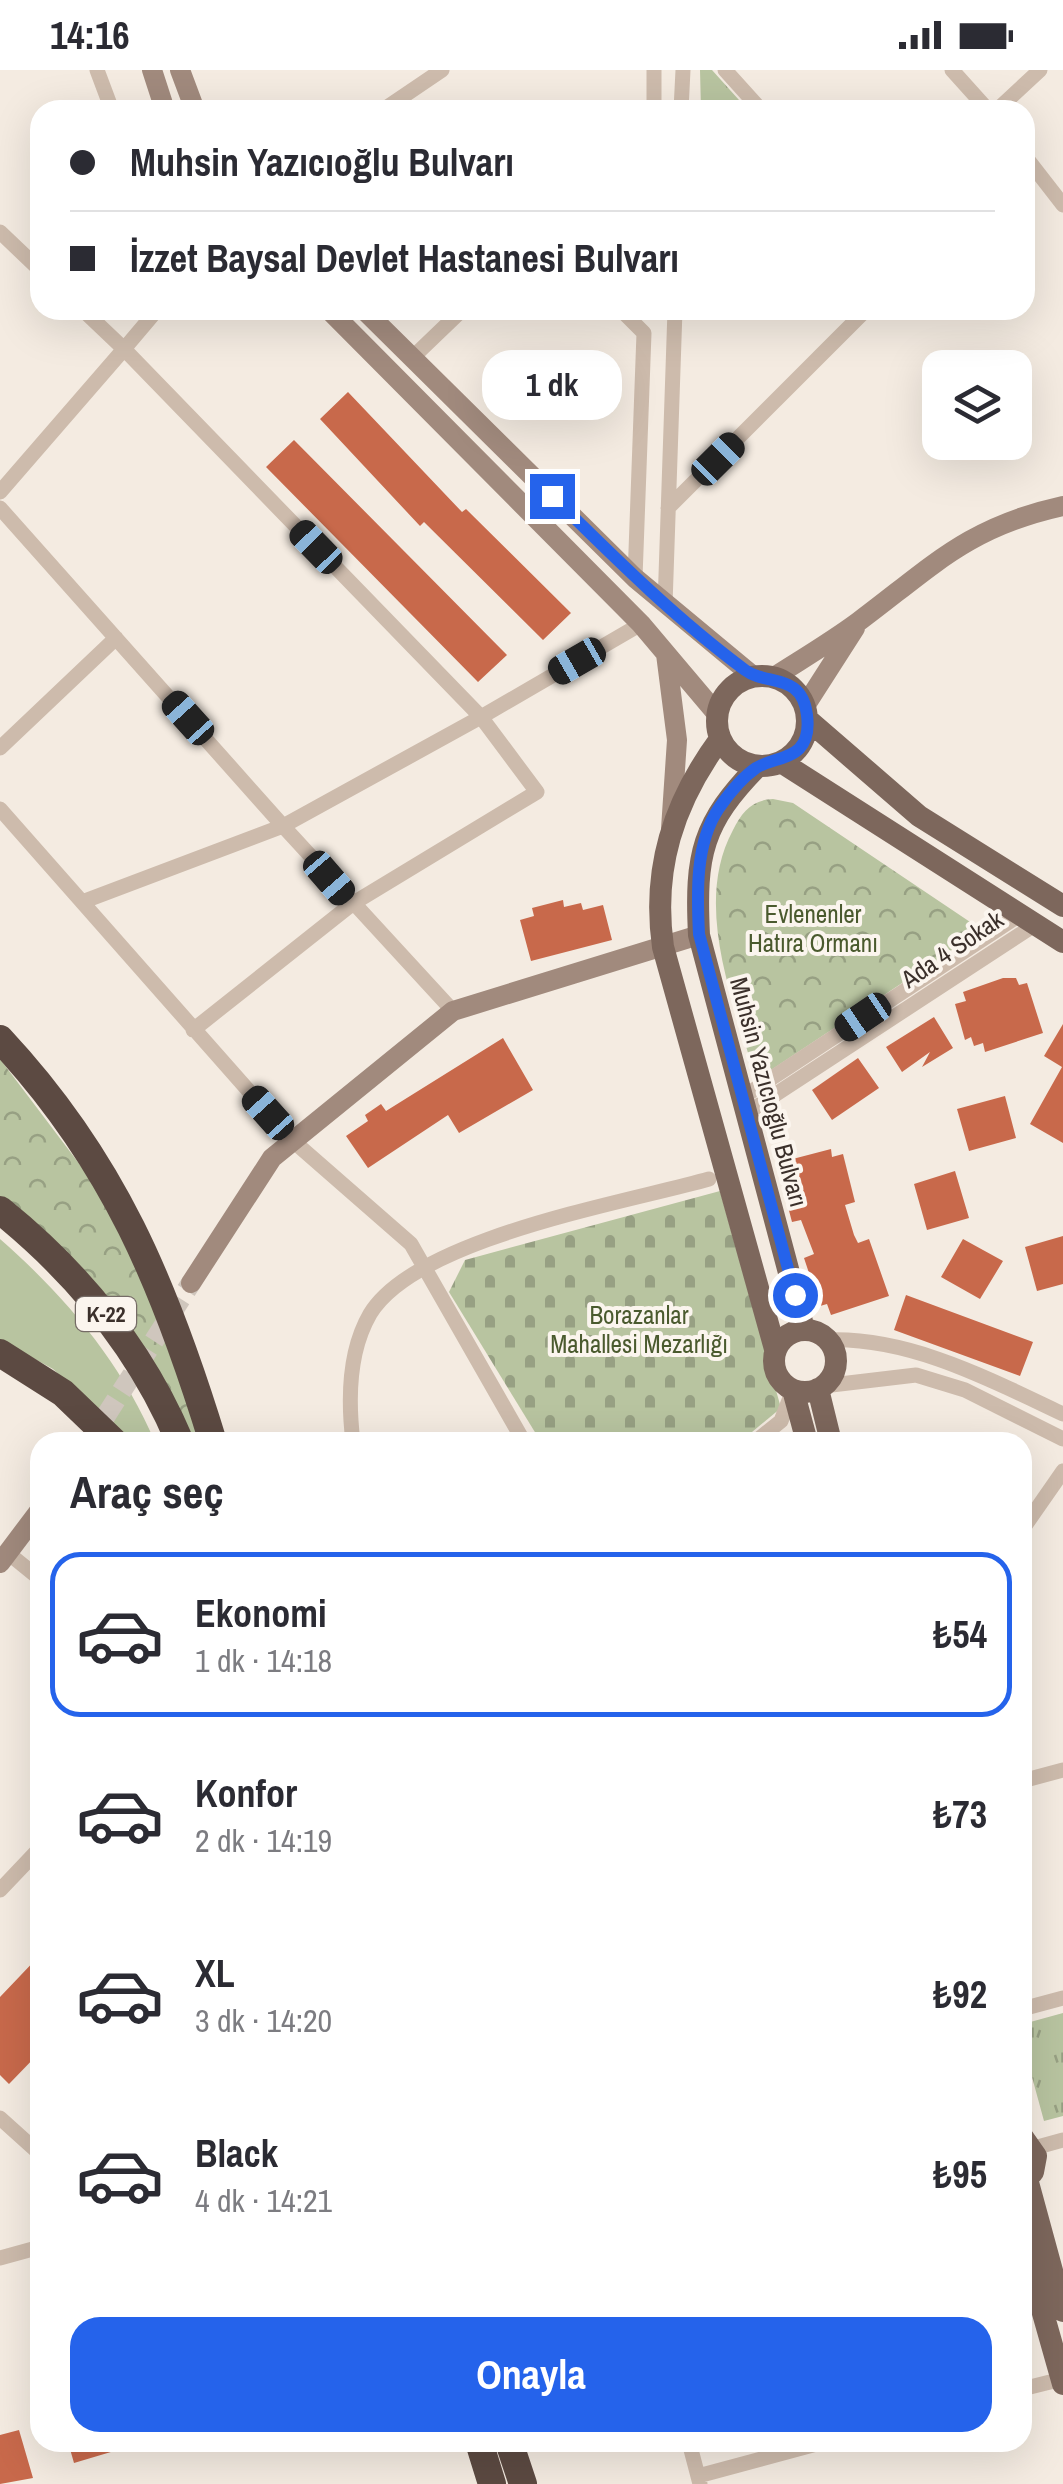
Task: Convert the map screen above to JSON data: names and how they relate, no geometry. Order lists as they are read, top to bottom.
{
  "streets": {
    "highway": ["K-22"],
    "main road": ["Muhsin Yazıcıoğlu Bulvarı"],
    "street": ["Ada 4 Sokak"]
  },
  "crossings": [
    ["Ada 4 Sokak", "Muhsin Yazıcıoğlu Bulvarı"]
  ],
  "parks": ["Evlenenler Hatıra Ormanı", "Borazanlar Mahallesi Mezarlığı"],
  "page": {
    "status": "14:16",
    "banner": ["Muhsin Yazıcıoğlu Bulvarı", "İzzet Baysal Devlet Hastanesi Bulvarı"],
    "bubble": "1 dk",
    "heading": "Araç seç",
    "list": [
      {
        "name": "Ekonomi",
        "note": "1 dk · 14:18",
        "value": "₺54"
      },
      {
        "name": "Konfor",
        "note": "2 dk · 14:19",
        "value": "₺73"
      },
      {
        "name": "XL",
        "note": "3 dk · 14:20",
        "value": "₺92"
      },
      {
        "name": "Black",
        "note": "4 dk · 14:21",
        "value": "₺95"
      }
    ],
    "buttons": "Onayla"
  }
}
